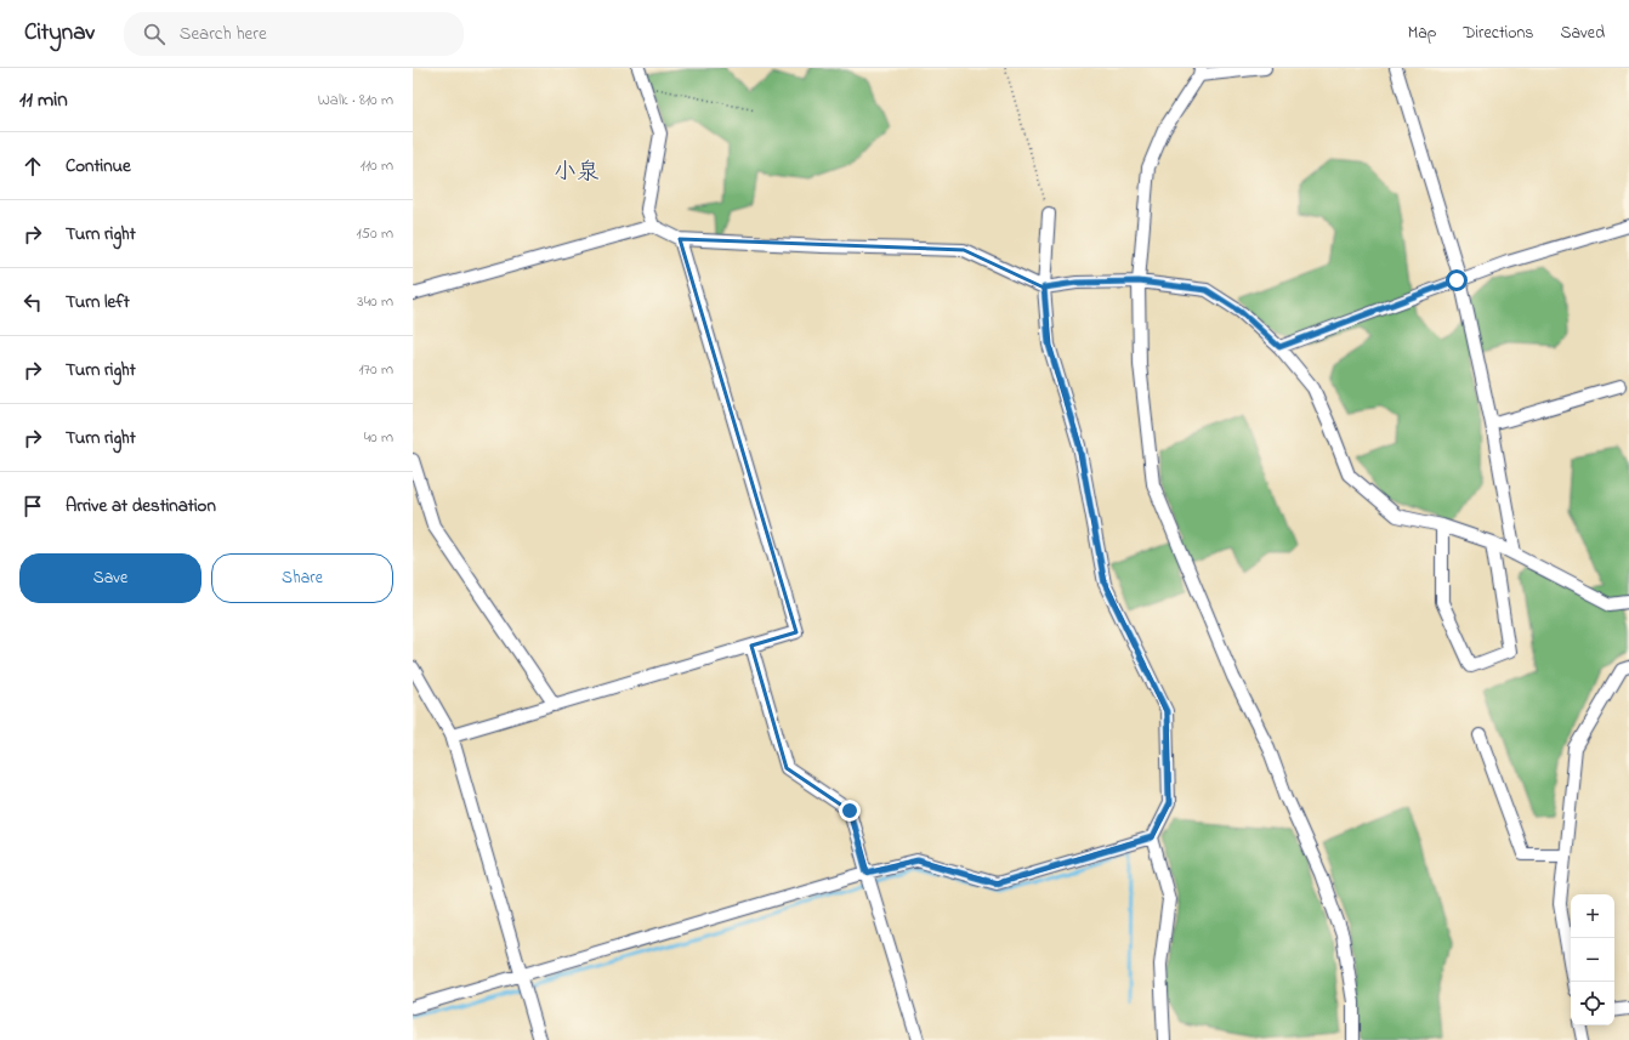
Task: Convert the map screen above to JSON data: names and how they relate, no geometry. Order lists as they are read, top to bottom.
{
  "districts": ["小泉"],
  "page": {
    "header": "Citynav",
    "search": "Search here",
    "nav": ["Map", "Directions", "Saved"],
    "heading": ["11 min", "Walk · 810 m"],
    "list": [
      ["Continue", "110 m"],
      ["Turn right", "150 m"],
      ["Turn left", "340 m"],
      ["Turn right", "170 m"],
      ["Turn right", "40 m"],
      "Arrive at destination"
    ],
    "buttons": ["Save", "Share"],
    "map_buttons": ["+", "−"]
  }
}
